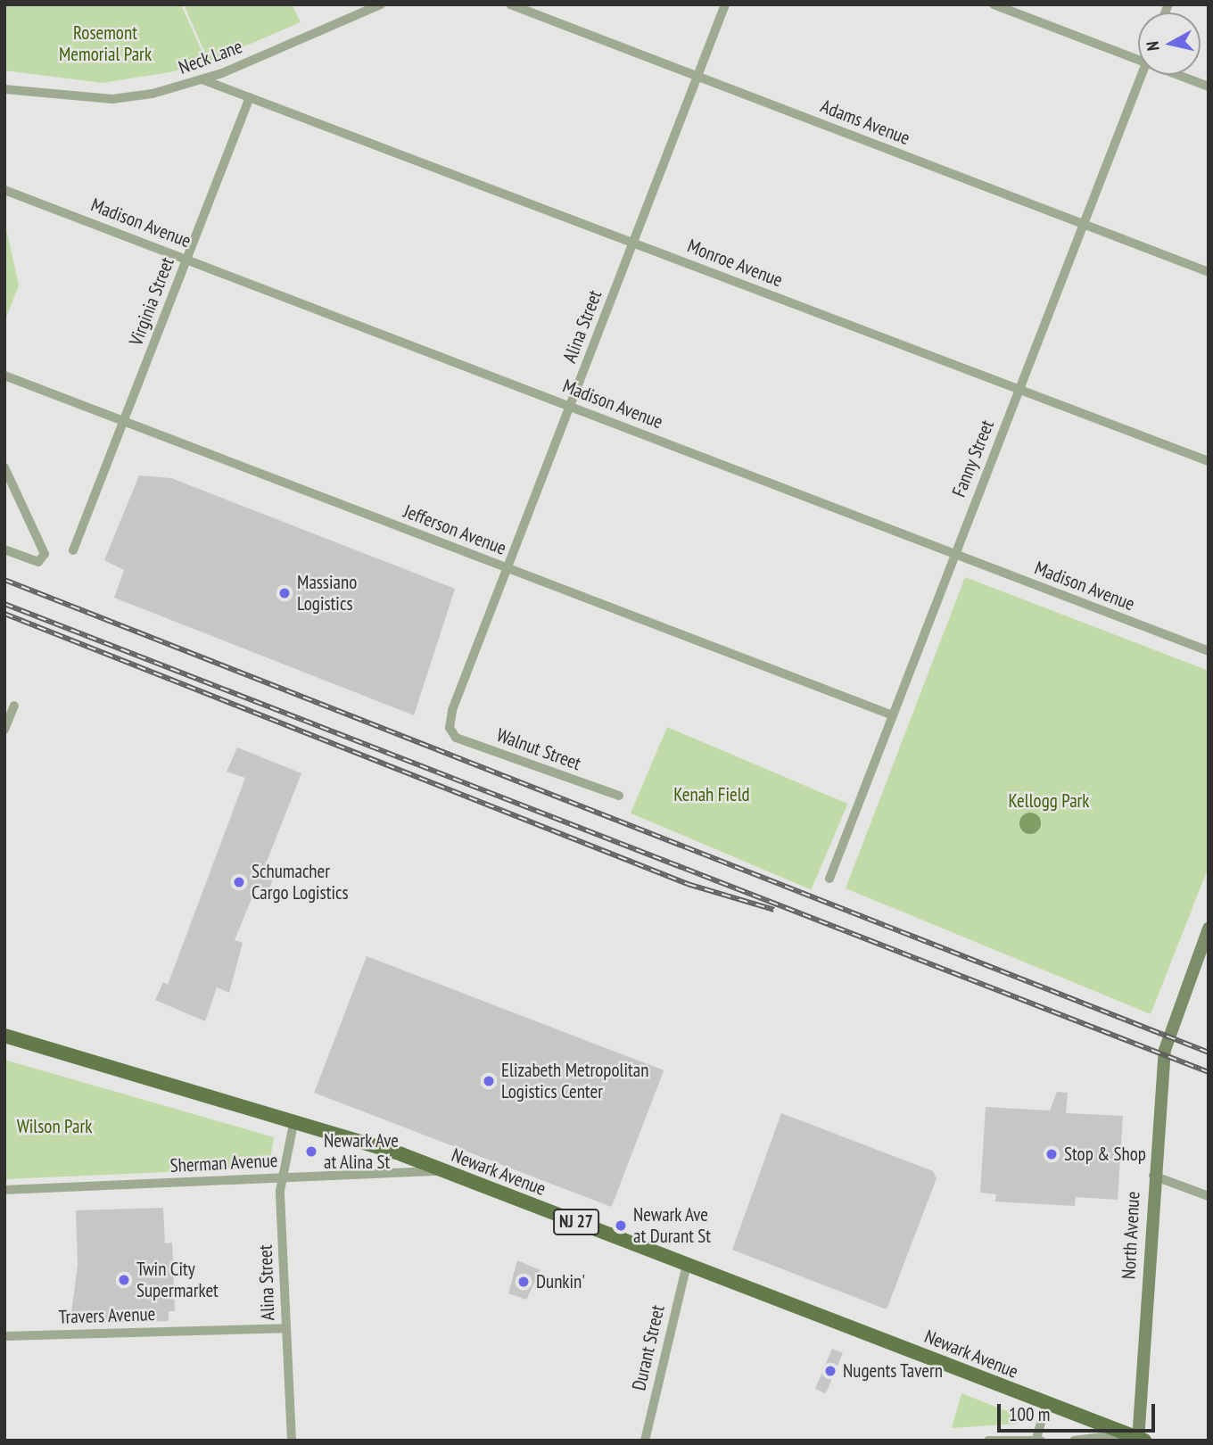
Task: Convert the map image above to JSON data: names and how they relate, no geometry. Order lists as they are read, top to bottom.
{
  "streets": {
    "main road": ["Newark Avenue", "NJ 27", "North Avenue"],
    "street": [
      "Neck Lane",
      "Adams Avenue",
      "Madison Avenue",
      "Monroe Avenue",
      "Virginia Street",
      "Alina Street",
      "Fanny Street",
      "Jefferson Avenue",
      "Walnut Street",
      "Sherman Avenue",
      "Travers Avenue",
      "Durant Street"
    ]
  },
  "crossings": [
    ["Adams Avenue", "Alina Street"],
    ["Adams Avenue", "Fanny Street"],
    ["Madison Avenue", "Virginia Street"],
    ["Madison Avenue", "Alina Street"],
    ["Madison Avenue", "Fanny Street"],
    ["Monroe Avenue", "Virginia Street"],
    ["Monroe Avenue", "Alina Street"],
    ["Monroe Avenue", "Fanny Street"],
    ["Virginia Street", "Jefferson Avenue"],
    ["Alina Street", "Jefferson Avenue"],
    ["Alina Street", "Walnut Street"],
    ["Alina Street", "Sherman Avenue"],
    ["Alina Street", "Newark Avenue"],
    ["Alina Street", "Travers Avenue"],
    ["Fanny Street", "Jefferson Avenue"],
    ["Sherman Avenue", "Newark Avenue"],
    ["Newark Avenue", "North Avenue"],
    ["Newark Avenue", "Durant Street"]
  ],
  "parks": [
    "Rosemont Memorial Park",
    "Kenah Field",
    "Kellogg Park",
    "Wilson Park"
  ],
  "places": [
    "Massiano Logistics",
    "Schumacher Cargo Logistics",
    "Elizabeth Metropolitan Logistics Center",
    "Newark Ave at Alina St",
    "Stop & Shop",
    "Newark Ave at Durant St",
    "Twin City Supermarket",
    "Dunkin'",
    "Nugents Tavern"
  ],
  "scale_bar": "100 m",
  "north": "left"
}
